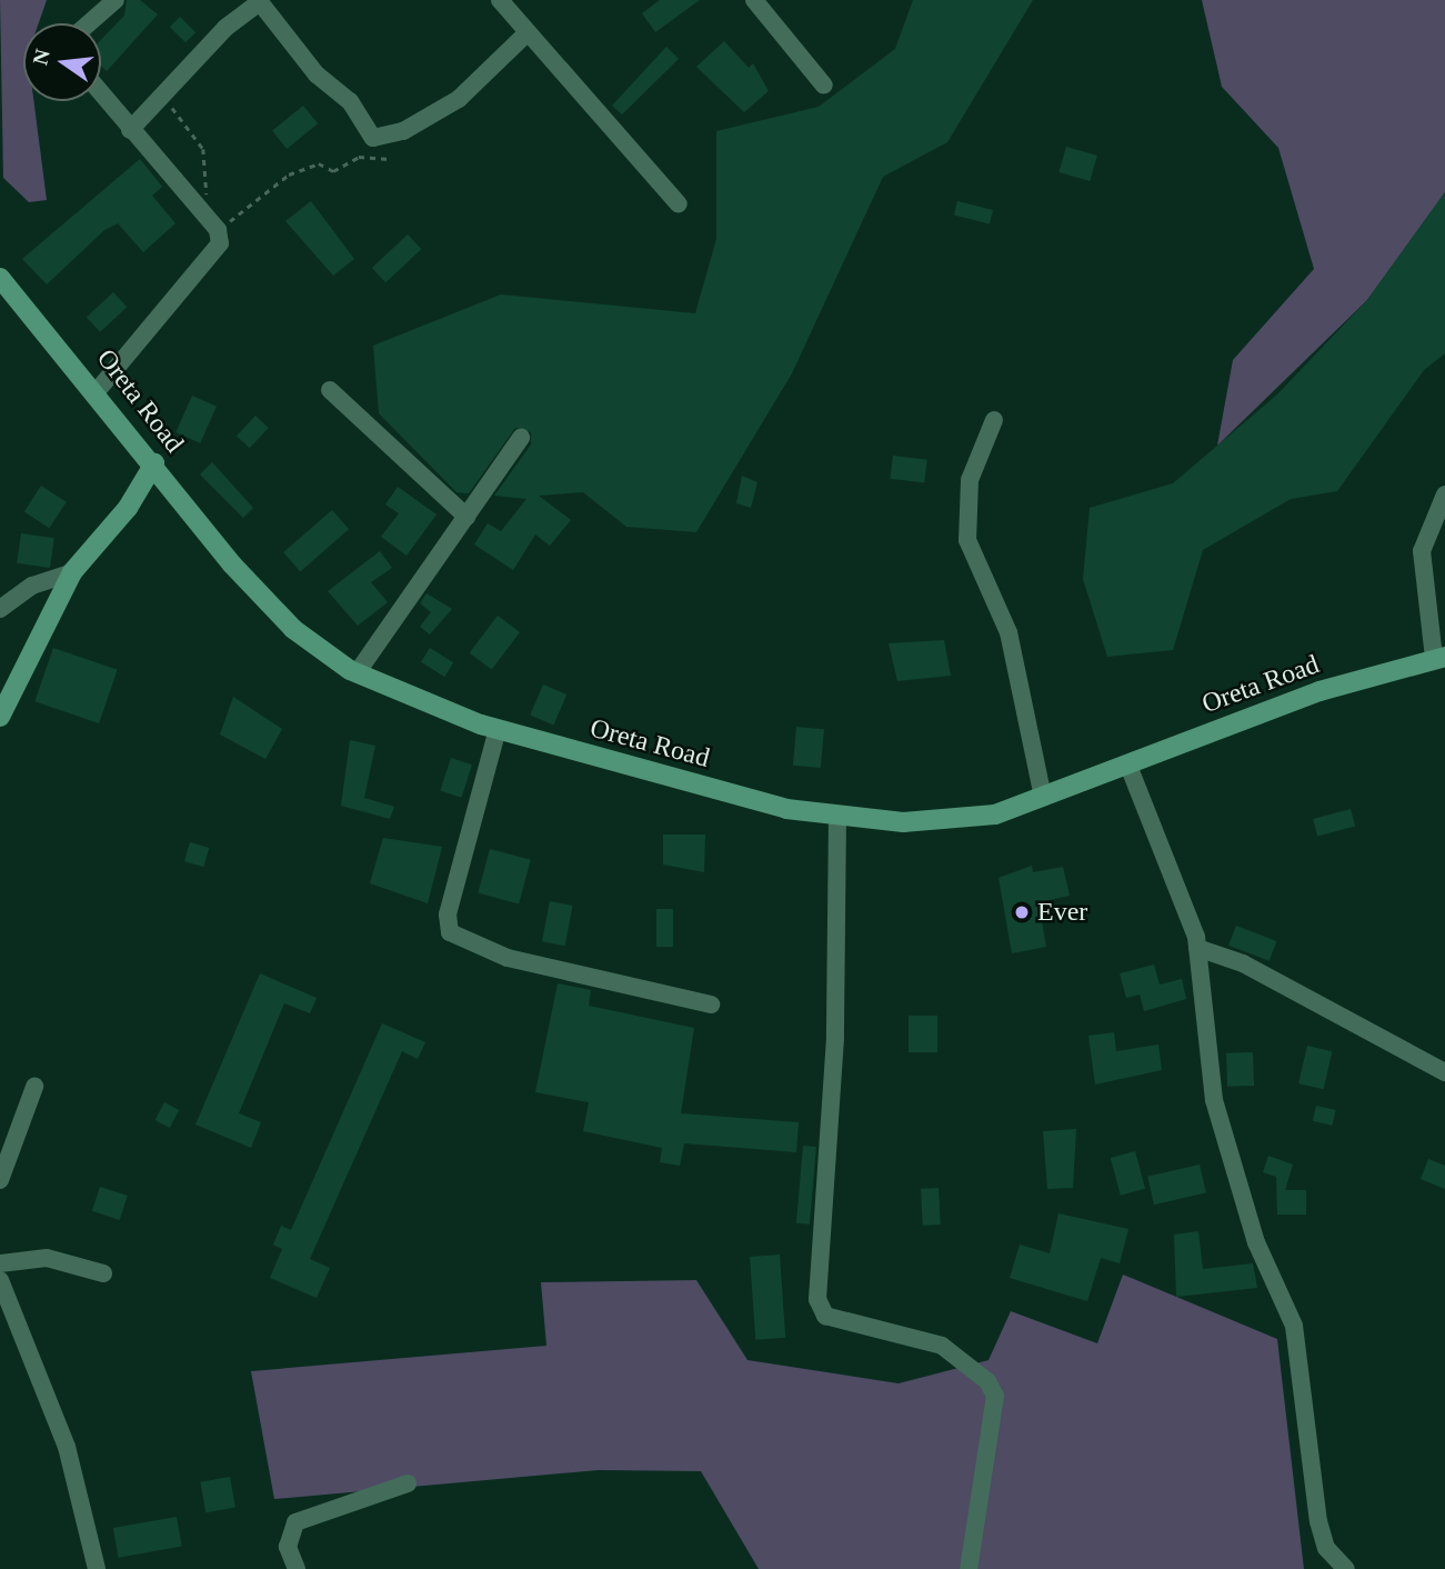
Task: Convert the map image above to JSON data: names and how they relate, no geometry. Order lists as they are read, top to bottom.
{
  "streets": {
    "street": ["Oreta Road"]
  },
  "places": ["Ever"],
  "north": "left"
}
